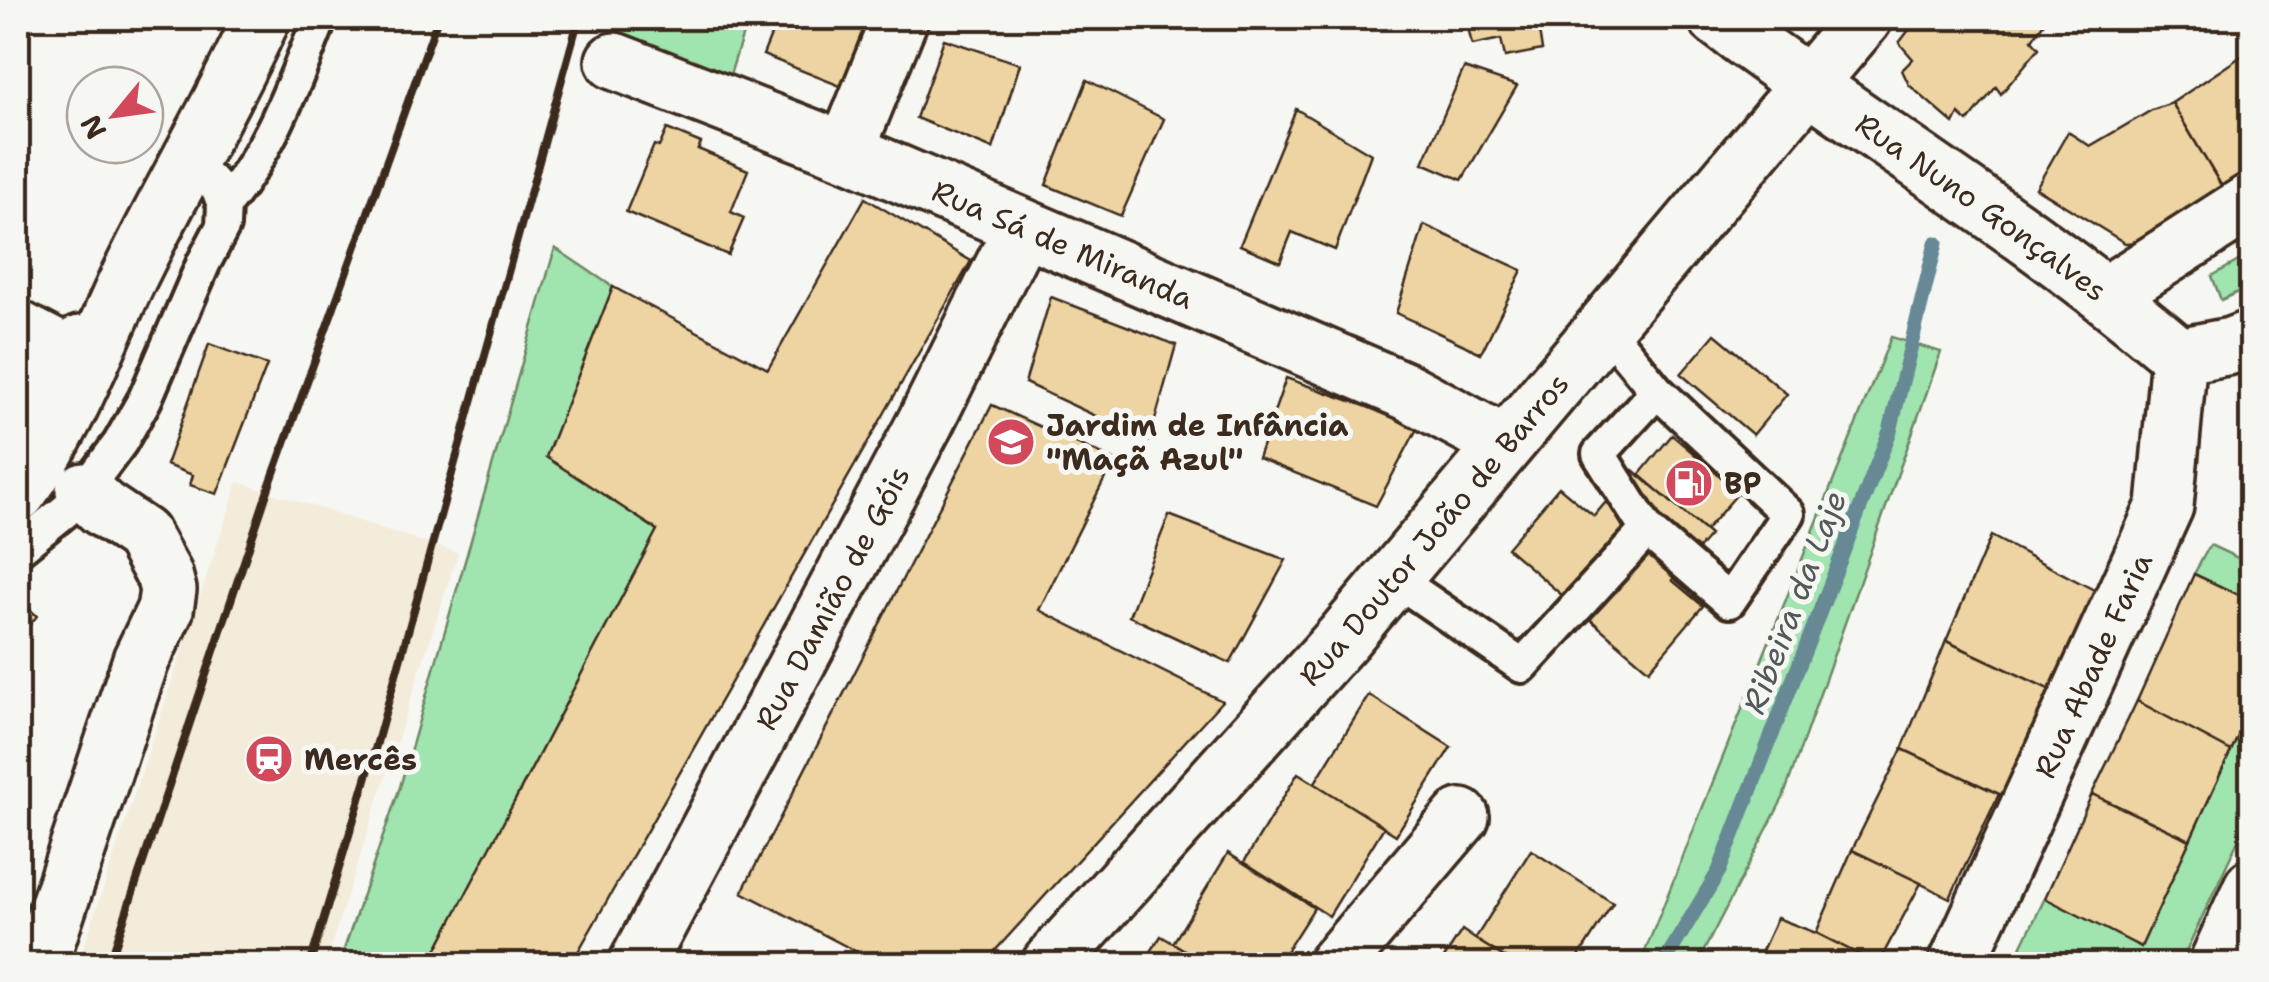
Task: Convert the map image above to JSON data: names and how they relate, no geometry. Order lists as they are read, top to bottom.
{
  "streets": {
    "street": [
      "Rua Nuno Gonçalves",
      "Rua Sá de Miranda",
      "Rua Doutor João de Barros",
      "Rua Damião de Góis",
      "Rua Abade Faria"
    ]
  },
  "crossings": [
    ["Rua Nuno Gonçalves", "Rua Doutor João de Barros"],
    ["Rua Nuno Gonçalves", "Rua Abade Faria"],
    ["Rua Sá de Miranda", "Rua Doutor João de Barros"],
    ["Rua Sá de Miranda", "Rua Damião de Góis"]
  ],
  "water": ["Ribeira da Laje"],
  "places": {
    "school or university": ["Jardim de Infância \"Maçã Azul\""],
    "fuel station": ["BP"],
    "station": ["Mercês"]
  },
  "north": "bottom left"
}
